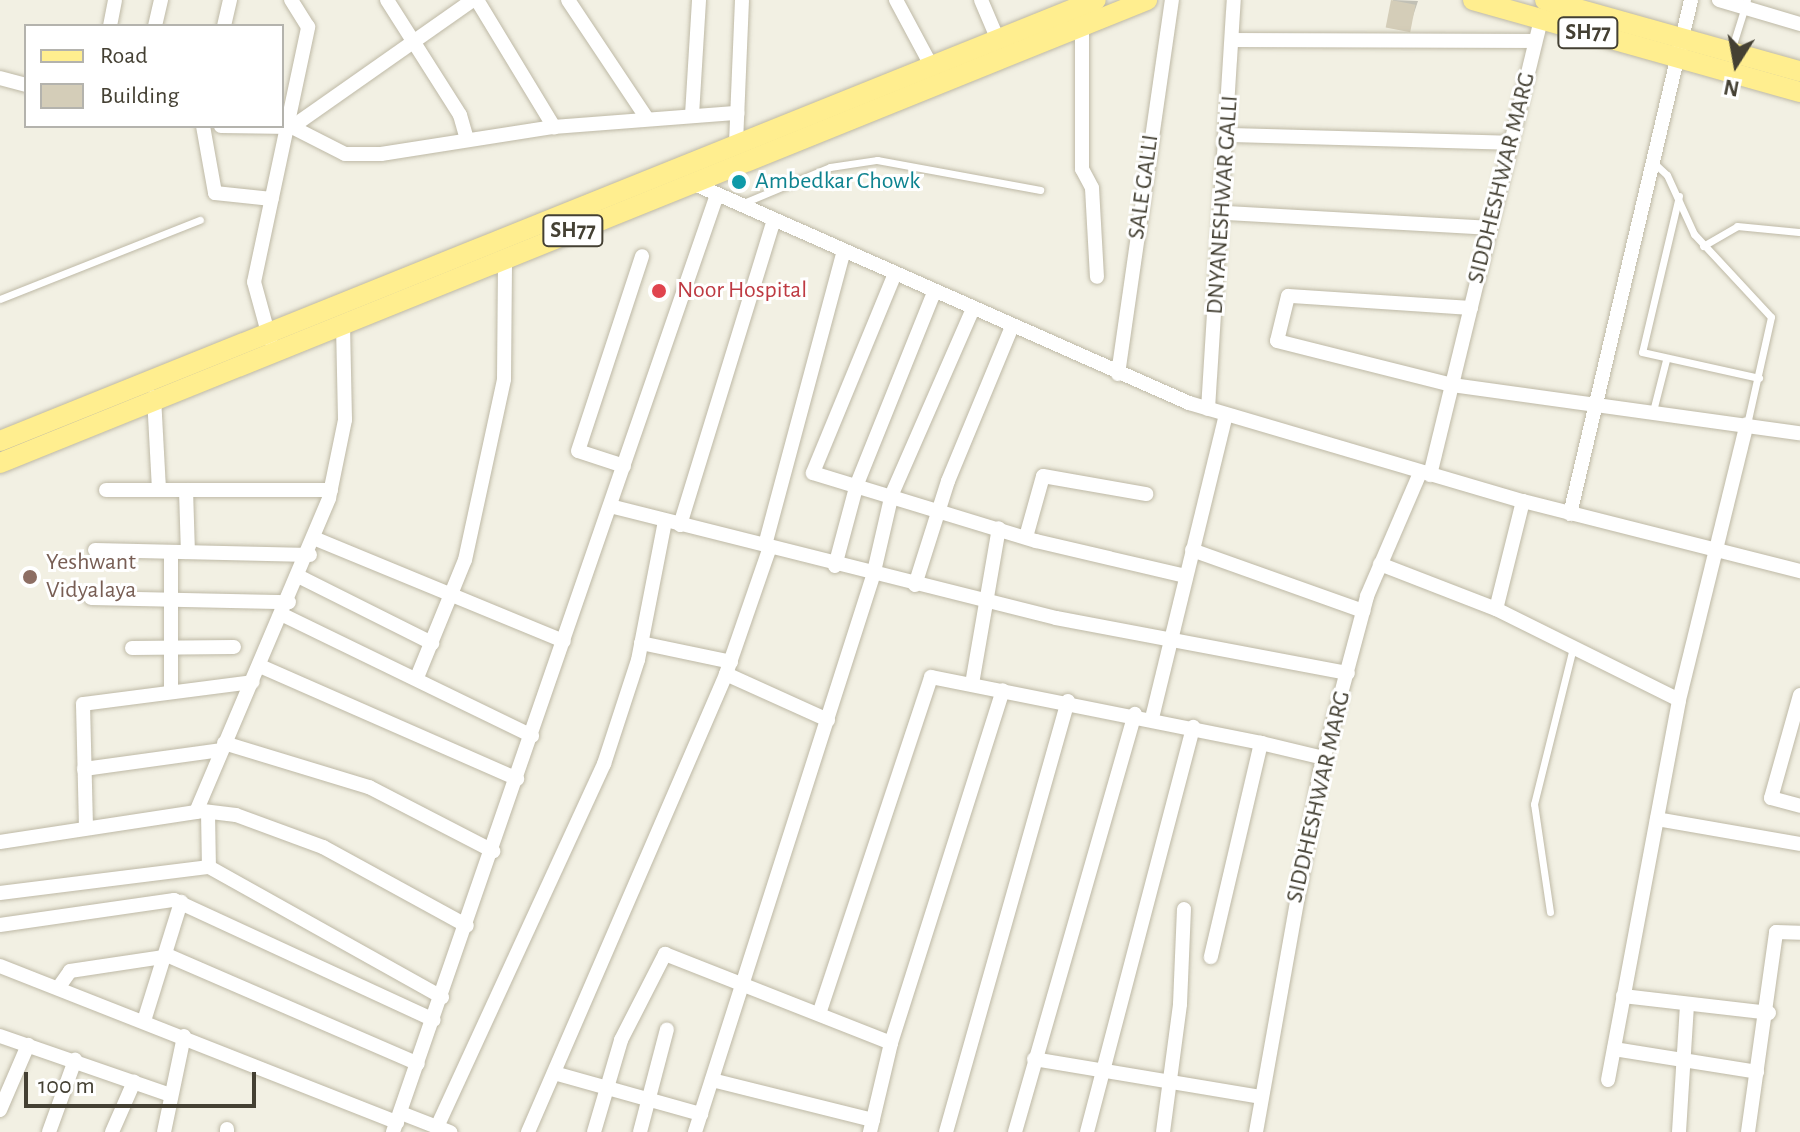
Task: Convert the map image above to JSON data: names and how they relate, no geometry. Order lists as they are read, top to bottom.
{
  "streets": {
    "main road": ["SH77"],
    "street": ["SIDDHESHWAR MARG", "SALE GALLI", "DNYANESHWAR GALLI"]
  },
  "crossings": [
    ["SH77", "SIDDHESHWAR MARG"]
  ],
  "places": ["Ambedkar Chowk", "Noor Hospital", "Yeshwant Vidyalaya"],
  "legend": ["Road", "Building"],
  "scale_bar": "100 m",
  "north": "bottom"
}
